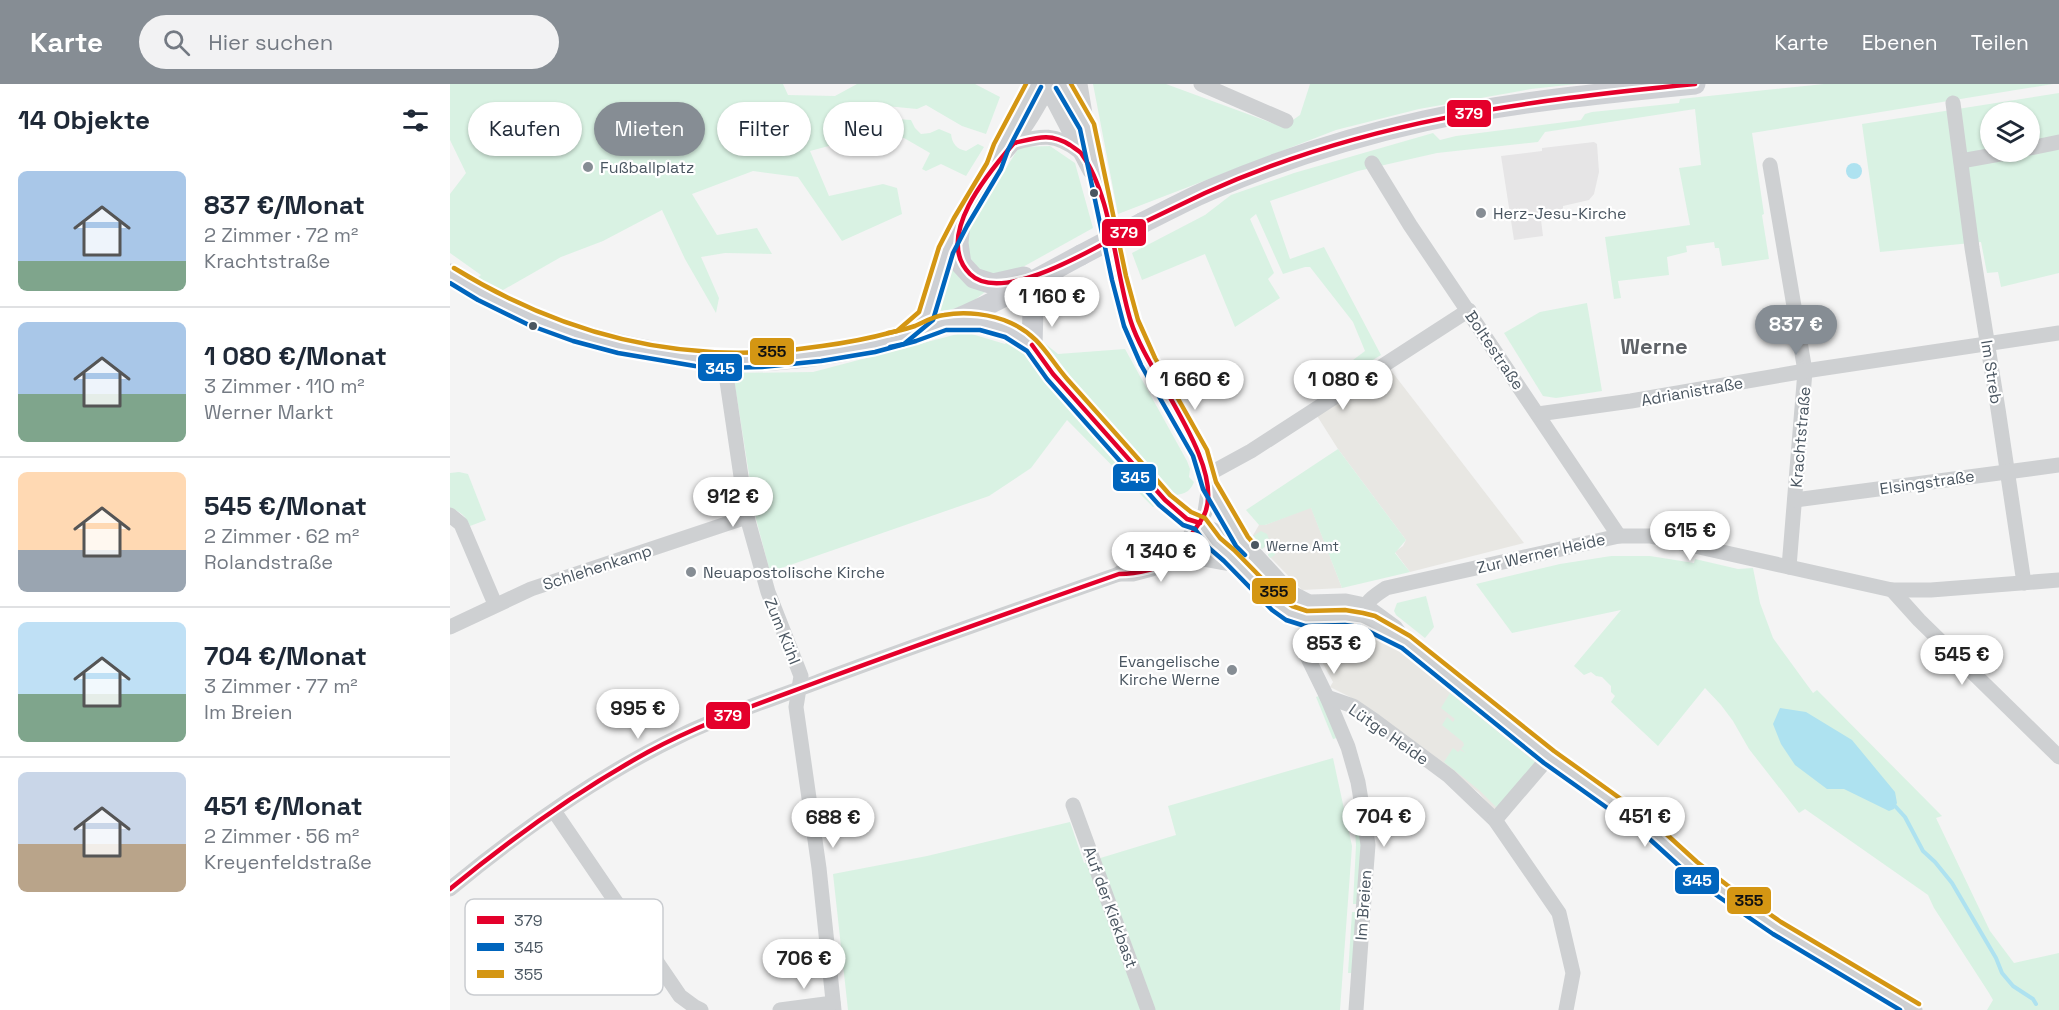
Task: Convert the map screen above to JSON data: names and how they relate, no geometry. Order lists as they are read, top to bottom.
{
  "streets": {
    "street": [
      "Boltestraße",
      "Im Streb",
      "Adrianistraße",
      "Krachtstraße",
      "Elsingstraße",
      "Zur Werner Heide",
      "Schlehenkamp",
      "Zum Kühl",
      "Lütge Heide",
      "Im Breien",
      "Auf der Kiekbast"
    ]
  },
  "crossings": [
    ["Boltestraße", "Adrianistraße"],
    ["Boltestraße", "Zur Werner Heide"],
    ["Im Streb", "Adrianistraße"],
    ["Im Streb", "Elsingstraße"],
    ["Im Streb", "Zur Werner Heide"],
    ["Adrianistraße", "Krachtstraße"],
    ["Krachtstraße", "Elsingstraße"],
    ["Krachtstraße", "Zur Werner Heide"],
    ["Schlehenkamp", "Zum Kühl"],
    ["Lütge Heide", "Im Breien"]
  ],
  "districts": ["Werne"],
  "places": [
    "Fußballplatz",
    "Herz-Jesu-Kirche",
    "Werne Amt",
    "Neuapostolische Kirche",
    "Evangelische Kirche Werne"
  ],
  "lines": ["transit line 379", "transit line 355", "transit line 345"],
  "legend": ["379", "345", "355"],
  "page": {
    "header": "Karte",
    "search": "Hier suchen",
    "nav": ["Karte", "Ebenen", "Teilen"],
    "heading": "14 Objekte",
    "chip": [
      "Kaufen",
      "Mieten",
      "Filter",
      "Neu"
    ],
    "list": [
      {
        "name": "837 €/Monat",
        "note": "2 Zimmer · 72 m² · Krachtstraße"
      },
      {
        "name": "1 080 €/Monat",
        "note": "3 Zimmer · 110 m² · Werner Markt"
      },
      {
        "name": "545 €/Monat",
        "note": "2 Zimmer · 62 m² · Rolandstraße"
      },
      {
        "name": "704 €/Monat",
        "note": "3 Zimmer · 77 m² · Im Breien"
      },
      {
        "name": "451 €/Monat",
        "note": "2 Zimmer · 56 m² · Kreyenfeldstraße"
      }
    ],
    "price": [
      "1 160 €",
      "837 €",
      "1 660 €",
      "1 080 €",
      "912 €",
      "615 €",
      "1 340 €",
      "853 €",
      "545 €",
      "995 €",
      "704 €",
      "451 €",
      "688 €",
      "706 €"
    ]
  }
}
